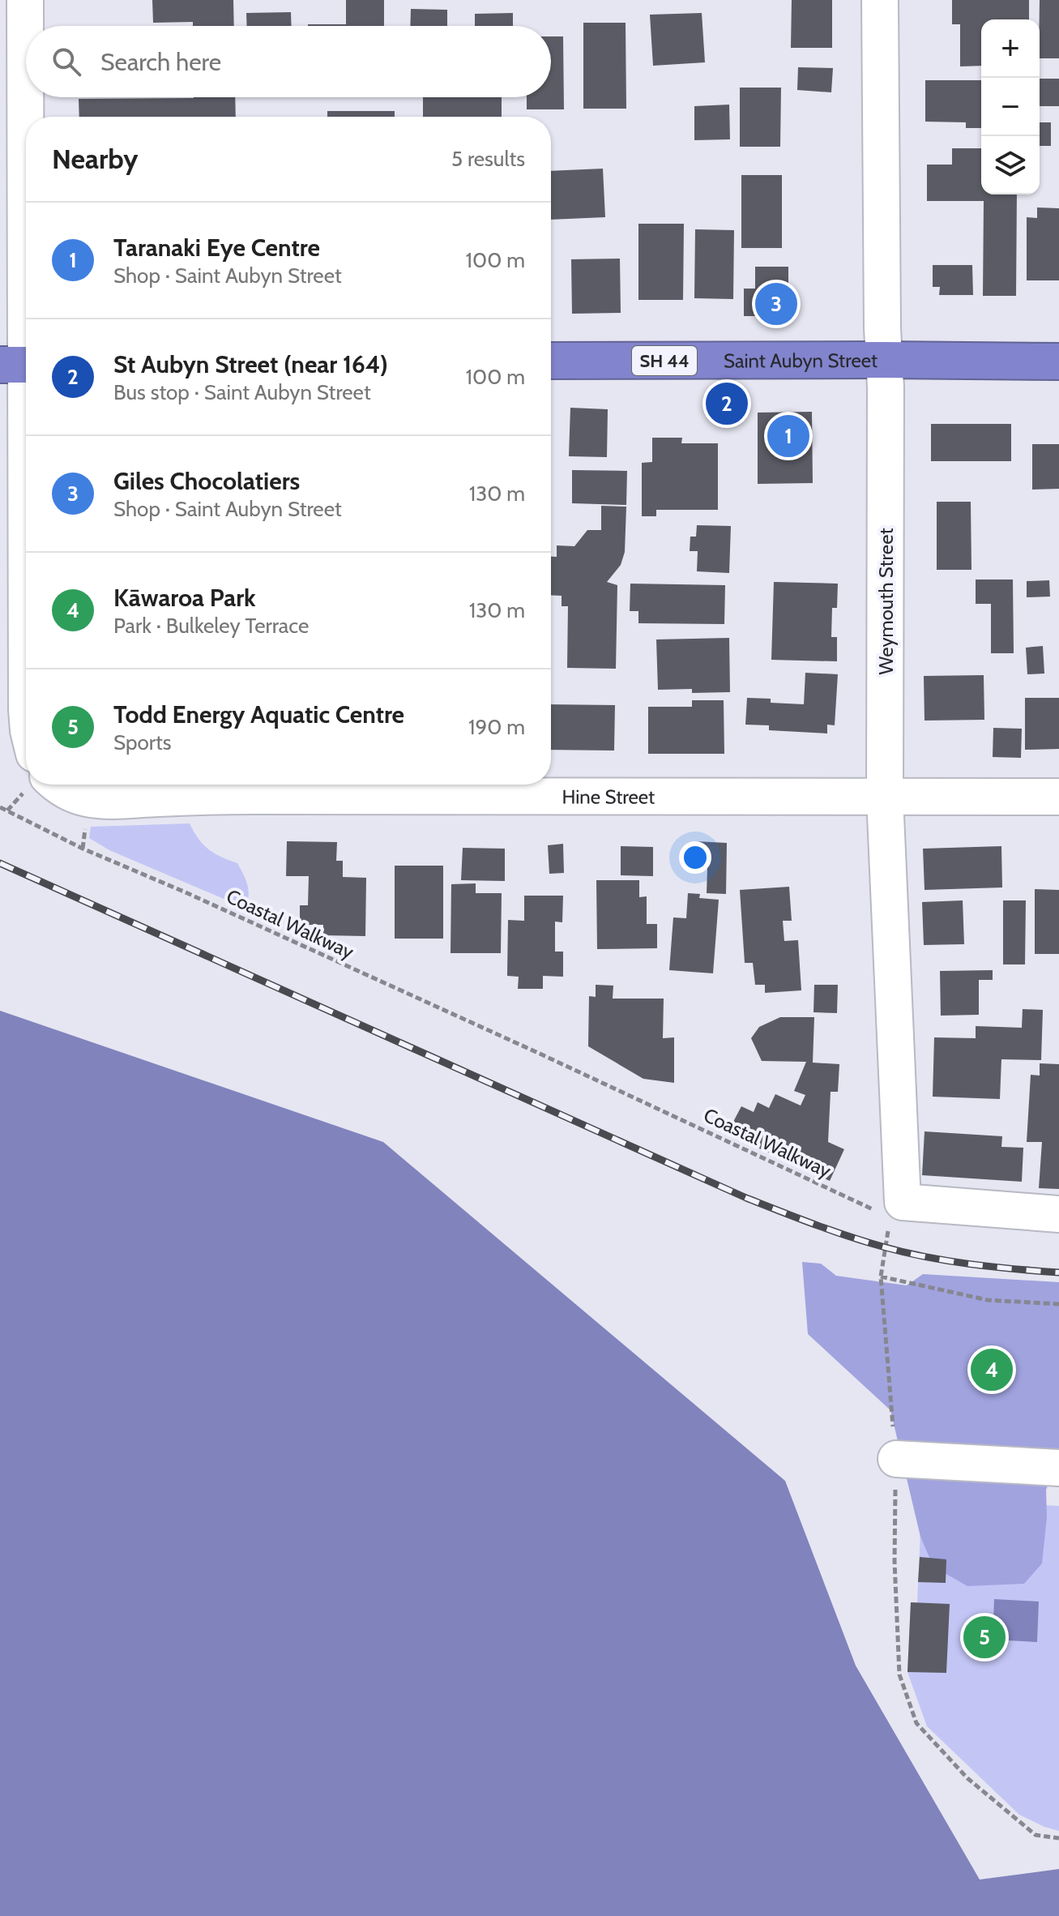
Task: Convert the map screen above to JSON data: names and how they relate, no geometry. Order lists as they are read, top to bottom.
{
  "streets": {
    "highway": ["Saint Aubyn Street", "SH 44"],
    "street": ["Weymouth Street", "Hine Street"],
    "path": ["Coastal Walkway"]
  },
  "crossings": [
    ["Saint Aubyn Street", "Weymouth Street"],
    ["Weymouth Street", "Hine Street"],
    ["Weymouth Street", "Coastal Walkway"]
  ],
  "page": {
    "map_buttons": ["+", "−"],
    "search": "Search here",
    "heading": ["Nearby", "5 results"],
    "list": [
      {
        "mark": "1",
        "name": "Taranaki Eye Centre",
        "note": "Shop · Saint Aubyn Street",
        "value": "100 m"
      },
      {
        "mark": "2",
        "name": "St Aubyn Street (near 164)",
        "note": "Bus stop · Saint Aubyn Street",
        "value": "100 m"
      },
      {
        "mark": "3",
        "name": "Giles Chocolatiers",
        "note": "Shop · Saint Aubyn Street",
        "value": "130 m"
      },
      {
        "mark": "4",
        "name": "Kāwaroa Park",
        "note": "Park · Bulkeley Terrace",
        "value": "130 m"
      },
      {
        "mark": "5",
        "name": "Todd Energy Aquatic Centre",
        "note": "Sports",
        "value": "190 m"
      }
    ],
    "pins": [
      "3",
      "2",
      "1",
      "4",
      "5"
    ]
  }
}
